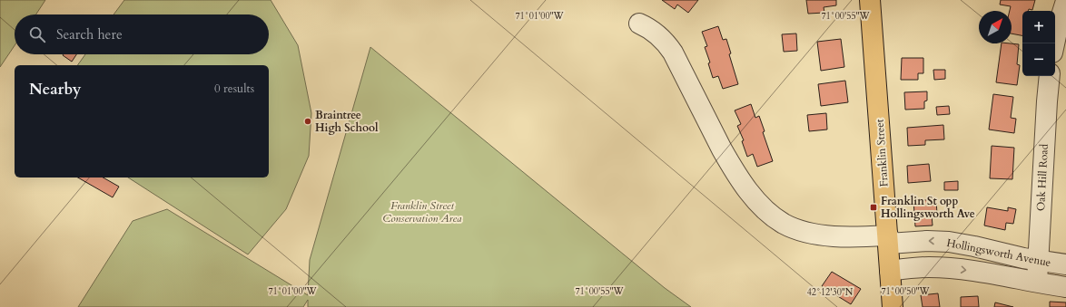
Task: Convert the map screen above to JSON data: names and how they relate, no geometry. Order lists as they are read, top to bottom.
{
  "streets": {
    "main road": ["Franklin Street"],
    "street": ["Oak Hill Road", "Hollingsworth Avenue"]
  },
  "crossings": [
    ["Franklin Street", "Hollingsworth Avenue"],
    ["Oak Hill Road", "Hollingsworth Avenue"]
  ],
  "parks": ["Franklin Street Conservation Area"],
  "places": {
    "other": ["Braintree High School"],
    "transit": ["Franklin St opp Hollingsworth Ave"]
  },
  "north": "top right",
  "page": {
    "map_buttons": ["+", "−"],
    "search": "Search here",
    "heading": ["Nearby", "0 results"]
  },
  "coordinates": [
    "71°01'00\"W",
    "71°00'55\"W",
    "71°00'50\"W",
    "42°12'30\"N"
  ]
}
